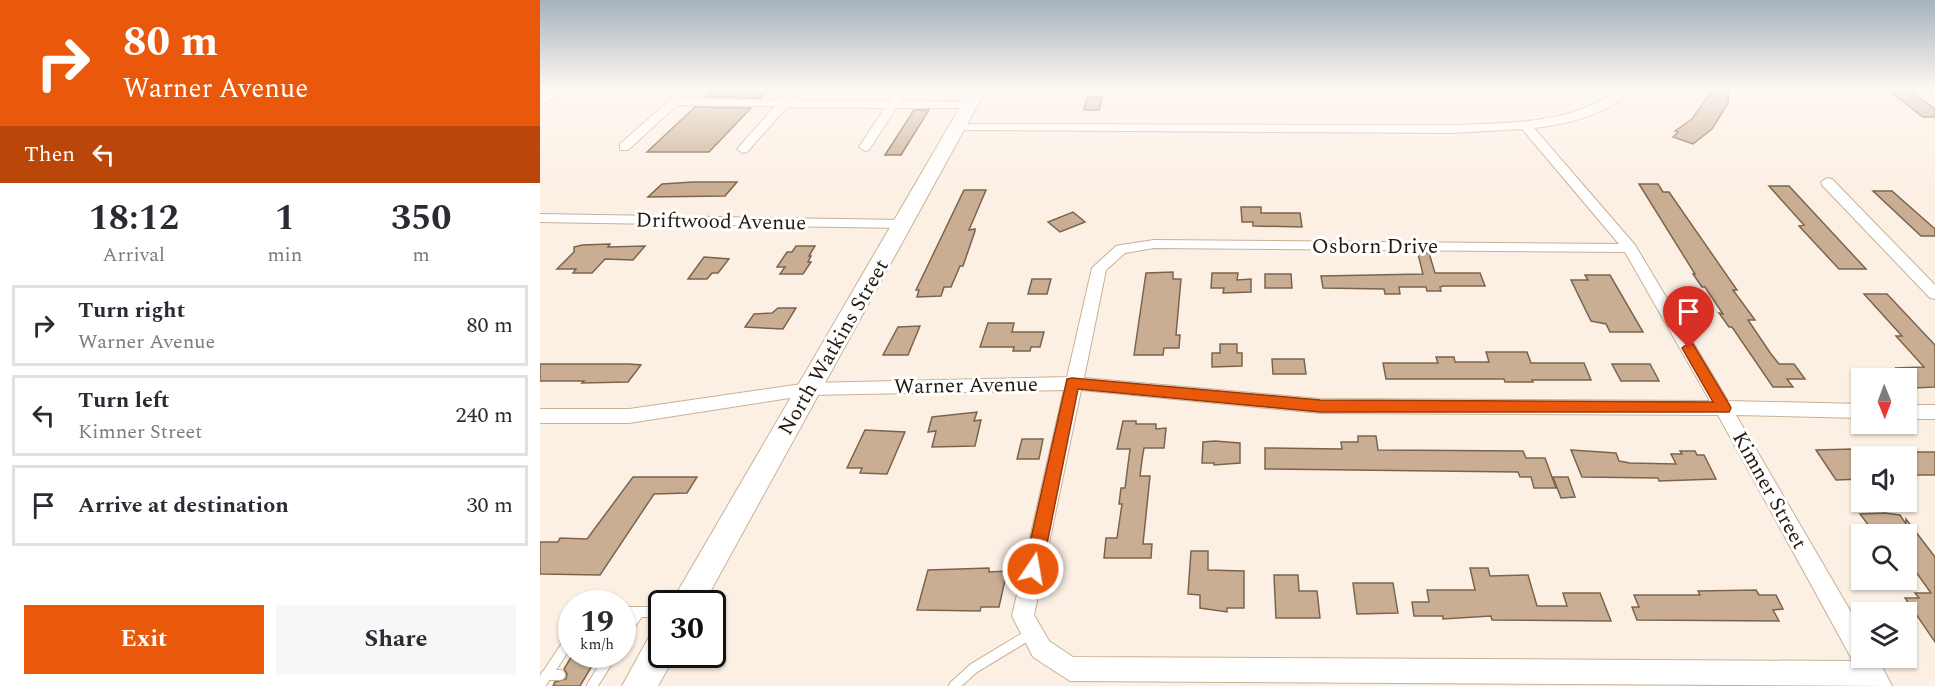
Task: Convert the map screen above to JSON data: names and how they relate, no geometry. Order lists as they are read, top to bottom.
{
  "streets": {
    "main road": ["North Watkins Street"],
    "street": [
      "Driftwood Avenue",
      "Osborn Drive",
      "Warner Avenue",
      "Kimner Street"
    ]
  },
  "crossings": [
    ["Driftwood Avenue", "North Watkins Street"],
    ["Osborn Drive", "Warner Avenue"],
    ["Osborn Drive", "Kimner Street"],
    ["North Watkins Street", "Warner Avenue"],
    ["Warner Avenue", "Kimner Street"]
  ],
  "north": "bottom",
  "page": {
    "turn": ["80 m", "Warner Avenue"],
    "then": "Then",
    "eta": [
      "18:12",
      "Arrival",
      "1",
      "min",
      "350",
      "m"
    ],
    "list": [
      {
        "name": "Turn right",
        "note": "Warner Avenue",
        "value": "80 m"
      },
      {
        "name": "Turn left",
        "note": "Kimner Street",
        "value": "240 m"
      },
      {
        "name": "Arrive at destination",
        "value": "30 m"
      }
    ],
    "speed": "19 km/h",
    "limit": "30",
    "buttons": ["Exit", "Share"]
  }
}
